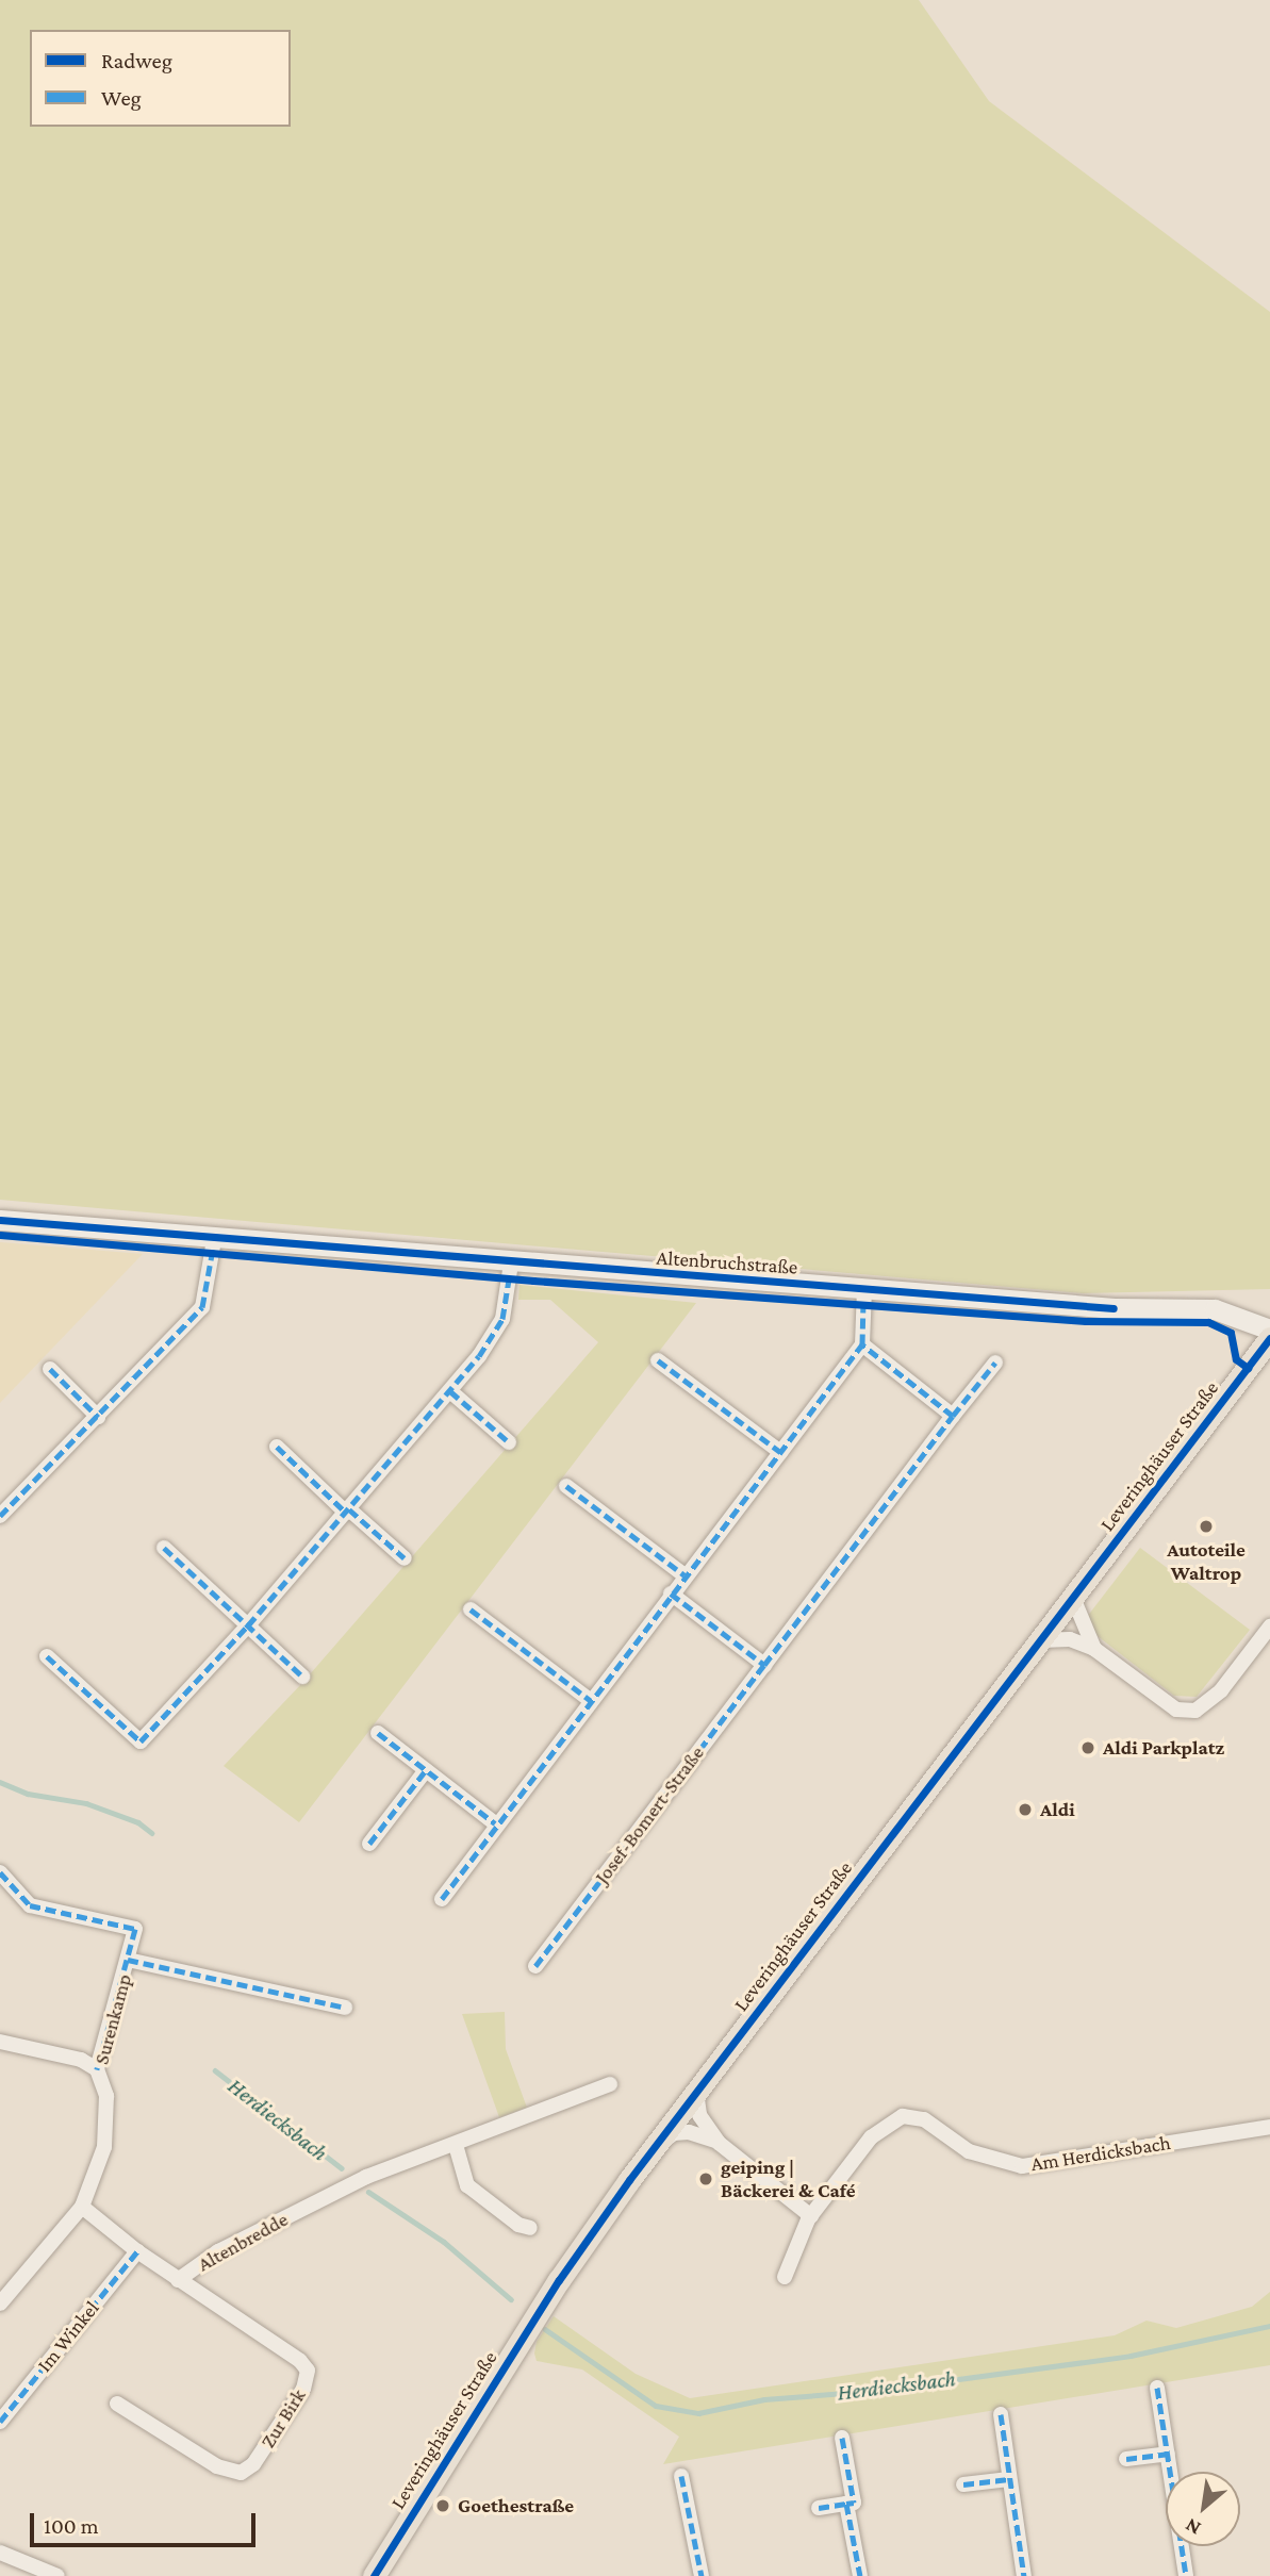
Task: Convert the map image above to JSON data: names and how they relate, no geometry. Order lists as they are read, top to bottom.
{
  "streets": {
    "main road": ["Leveringhäuser Straße"],
    "street": [
      "Altenbruchstraße",
      "Josef-Bomert-Straße",
      "Surenkamp",
      "Am Herdicksbach",
      "Altenbredde",
      "Im Winkel",
      "Zur Birk"
    ]
  },
  "crossings": [
    ["Surenkamp", "Altenbredde"],
    ["Altenbredde", "Im Winkel"],
    ["Altenbredde", "Zur Birk"]
  ],
  "water": ["Herdiecksbach"],
  "places": [
    "Autoteile Waltrop",
    "Aldi Parkplatz",
    "Aldi",
    "geiping | Bäckerei & Café",
    "Goethestraße"
  ],
  "legend": ["Radweg", "Weg"],
  "scale_bar": "100 m",
  "north": "bottom left"
}
